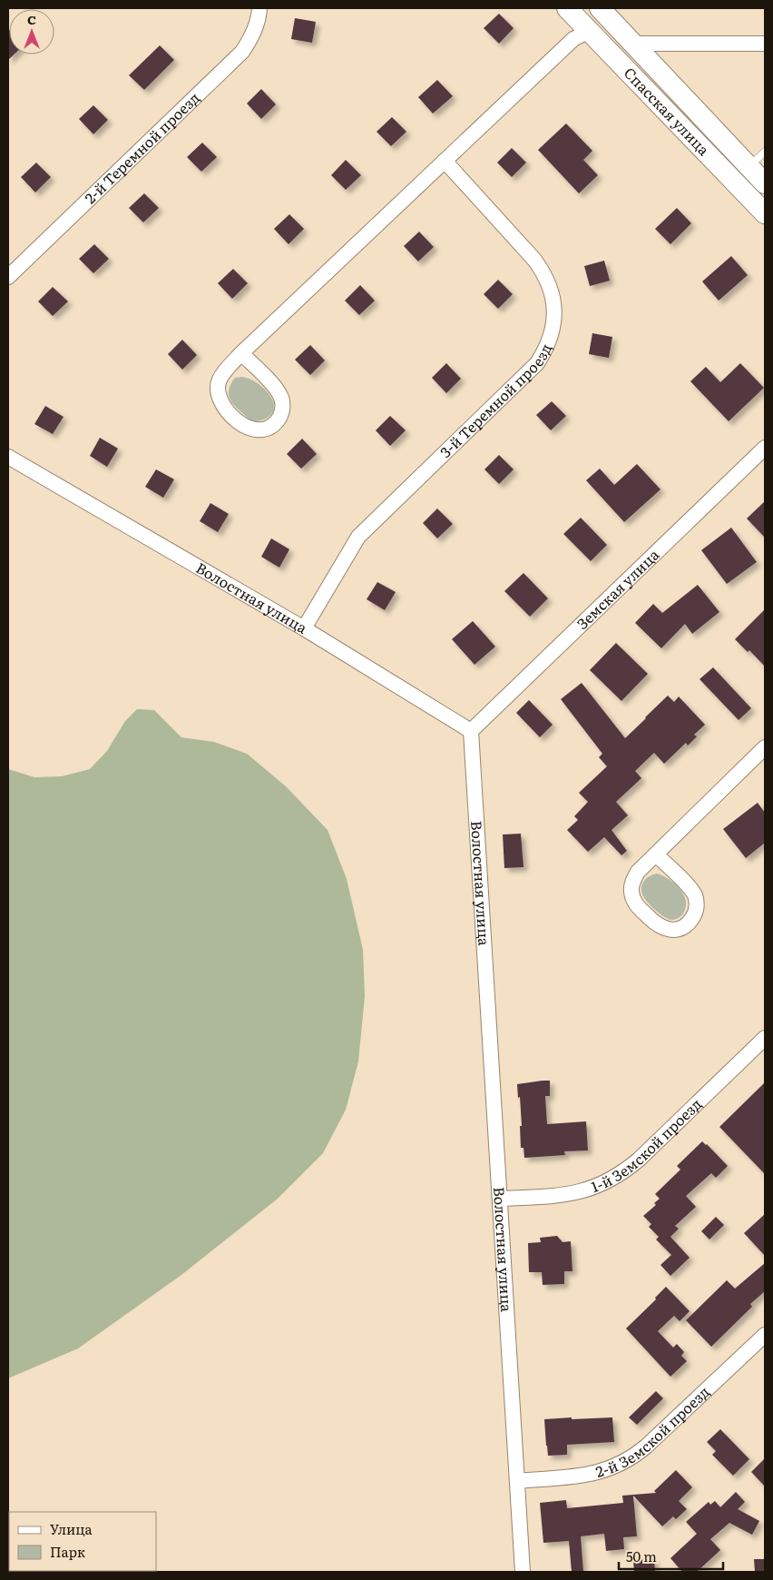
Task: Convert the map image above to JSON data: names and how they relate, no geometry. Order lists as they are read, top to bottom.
{
  "streets": {
    "street": [
      "Спасская улица",
      "2-й Теремной проезд",
      "3-й Теремной проезд",
      "Земская улица",
      "Волостная улица",
      "1-й Земской проезд",
      "2-й Земской проезд"
    ]
  },
  "crossings": [
    ["3-й Теремной проезд", "Волостная улица"],
    ["Земская улица", "Волостная улица"],
    ["Волостная улица", "1-й Земской проезд"],
    ["Волостная улица", "2-й Земской проезд"]
  ],
  "legend": ["Улица", "Парк"],
  "scale_bar": "50 m",
  "north": "top"
}
